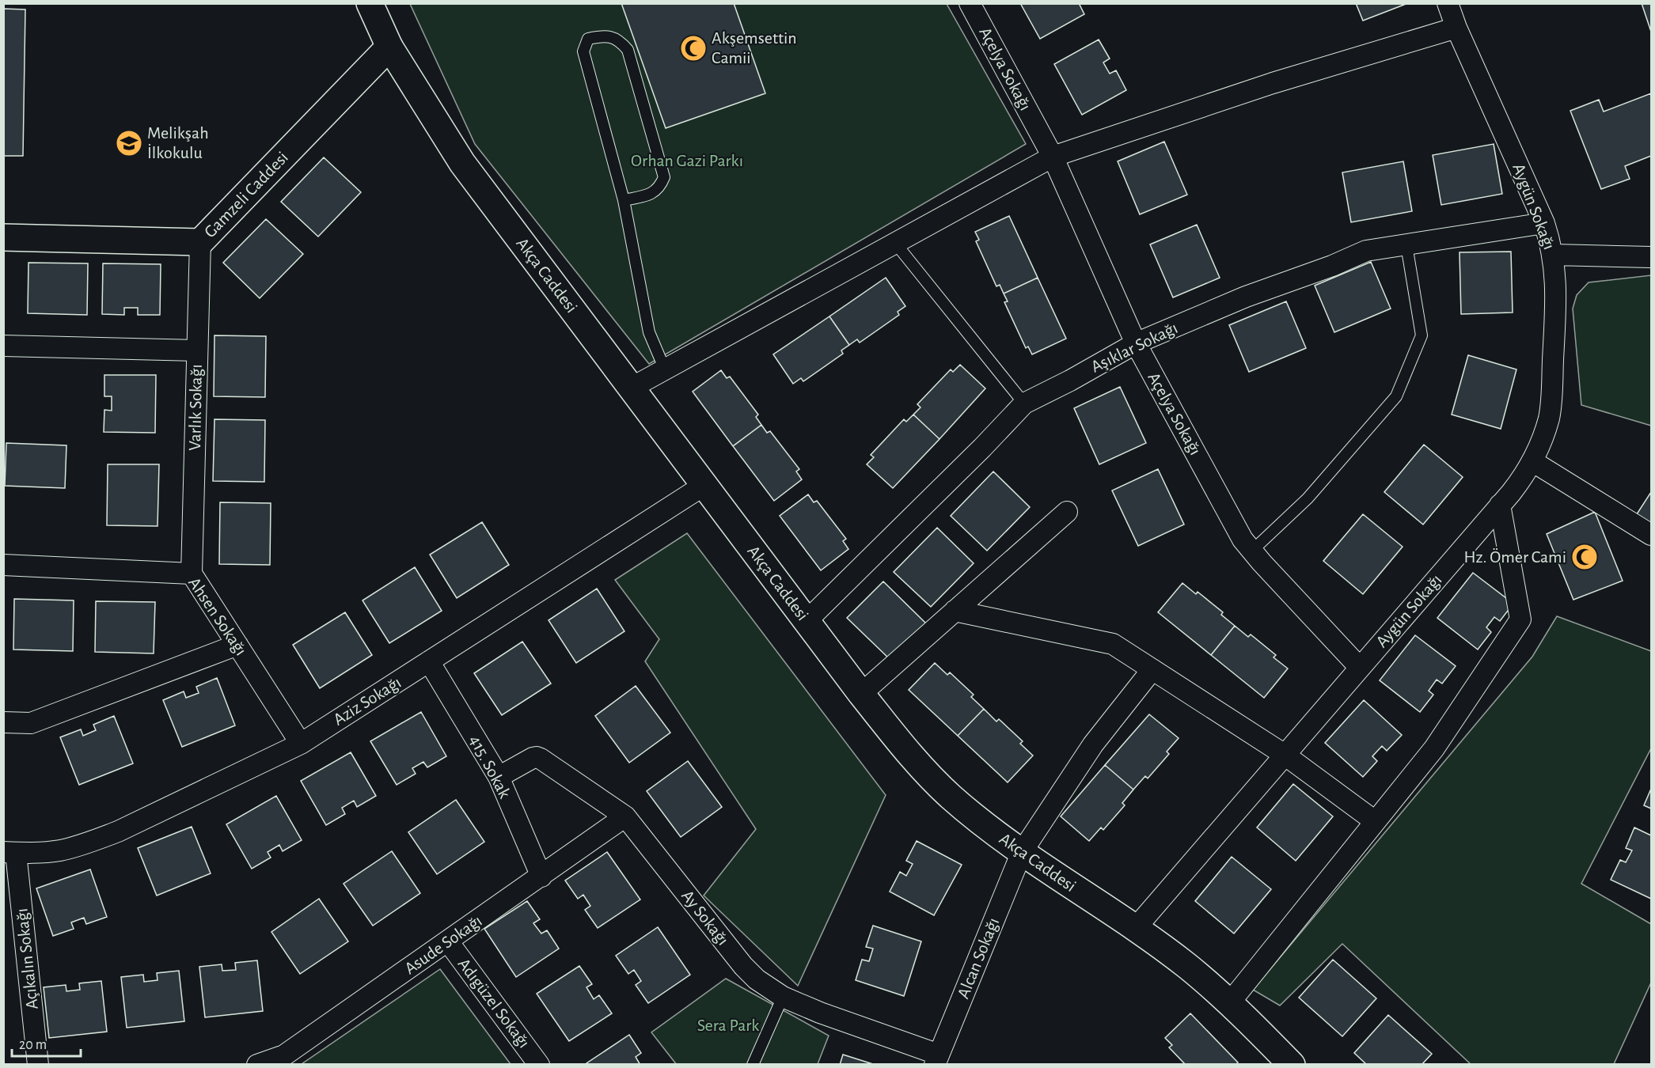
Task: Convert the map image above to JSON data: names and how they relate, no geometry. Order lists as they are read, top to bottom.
{
  "streets": {
    "main road": ["Gamzeli Caddesi", "Akça Caddesi"],
    "street": [
      "Açelya Sokağı",
      "Aygün Sokağı",
      "Aşıklar Sokağı",
      "Varlık Sokağı",
      "Ahsen Sokağı",
      "Aziz Sokağı",
      "415. Sokak",
      "Ay Sokağı",
      "Asude Sokağı",
      "Alcan Sokağı",
      "Açıkalın Sokağı",
      "Adıgüzel Sokağı"
    ]
  },
  "crossings": [
    ["Açelya Sokağı", "Aygün Sokağı"],
    ["Açelya Sokağı", "Aşıklar Sokağı"],
    ["Gamzeli Caddesi", "Akça Caddesi"],
    ["Gamzeli Caddesi", "Varlık Sokağı"],
    ["Aygün Sokağı", "Akça Caddesi"],
    ["Aygün Sokağı", "Aşıklar Sokağı"],
    ["Akça Caddesi", "Aşıklar Sokağı"],
    ["Akça Caddesi", "Aziz Sokağı"],
    ["Akça Caddesi", "Alcan Sokağı"],
    ["Varlık Sokağı", "Ahsen Sokağı"],
    ["Ahsen Sokağı", "Aziz Sokağı"],
    ["Aziz Sokağı", "415. Sokak"],
    ["Aziz Sokağı", "Açıkalın Sokağı"],
    ["415. Sokak", "Ay Sokağı"],
    ["415. Sokak", "Asude Sokağı"],
    ["Ay Sokağı", "Asude Sokağı"],
    ["Ay Sokağı", "Alcan Sokağı"],
    ["Asude Sokağı", "Adıgüzel Sokağı"]
  ],
  "parks": ["Orhan Gazi Parkı", "Sera Park"],
  "places": {
    "mosque": ["Akşemsettin Camii", "Hz. Ömer Cami"],
    "school or university": ["Melikşah İlkokulu"]
  },
  "scale_bar": "20 m"
}
